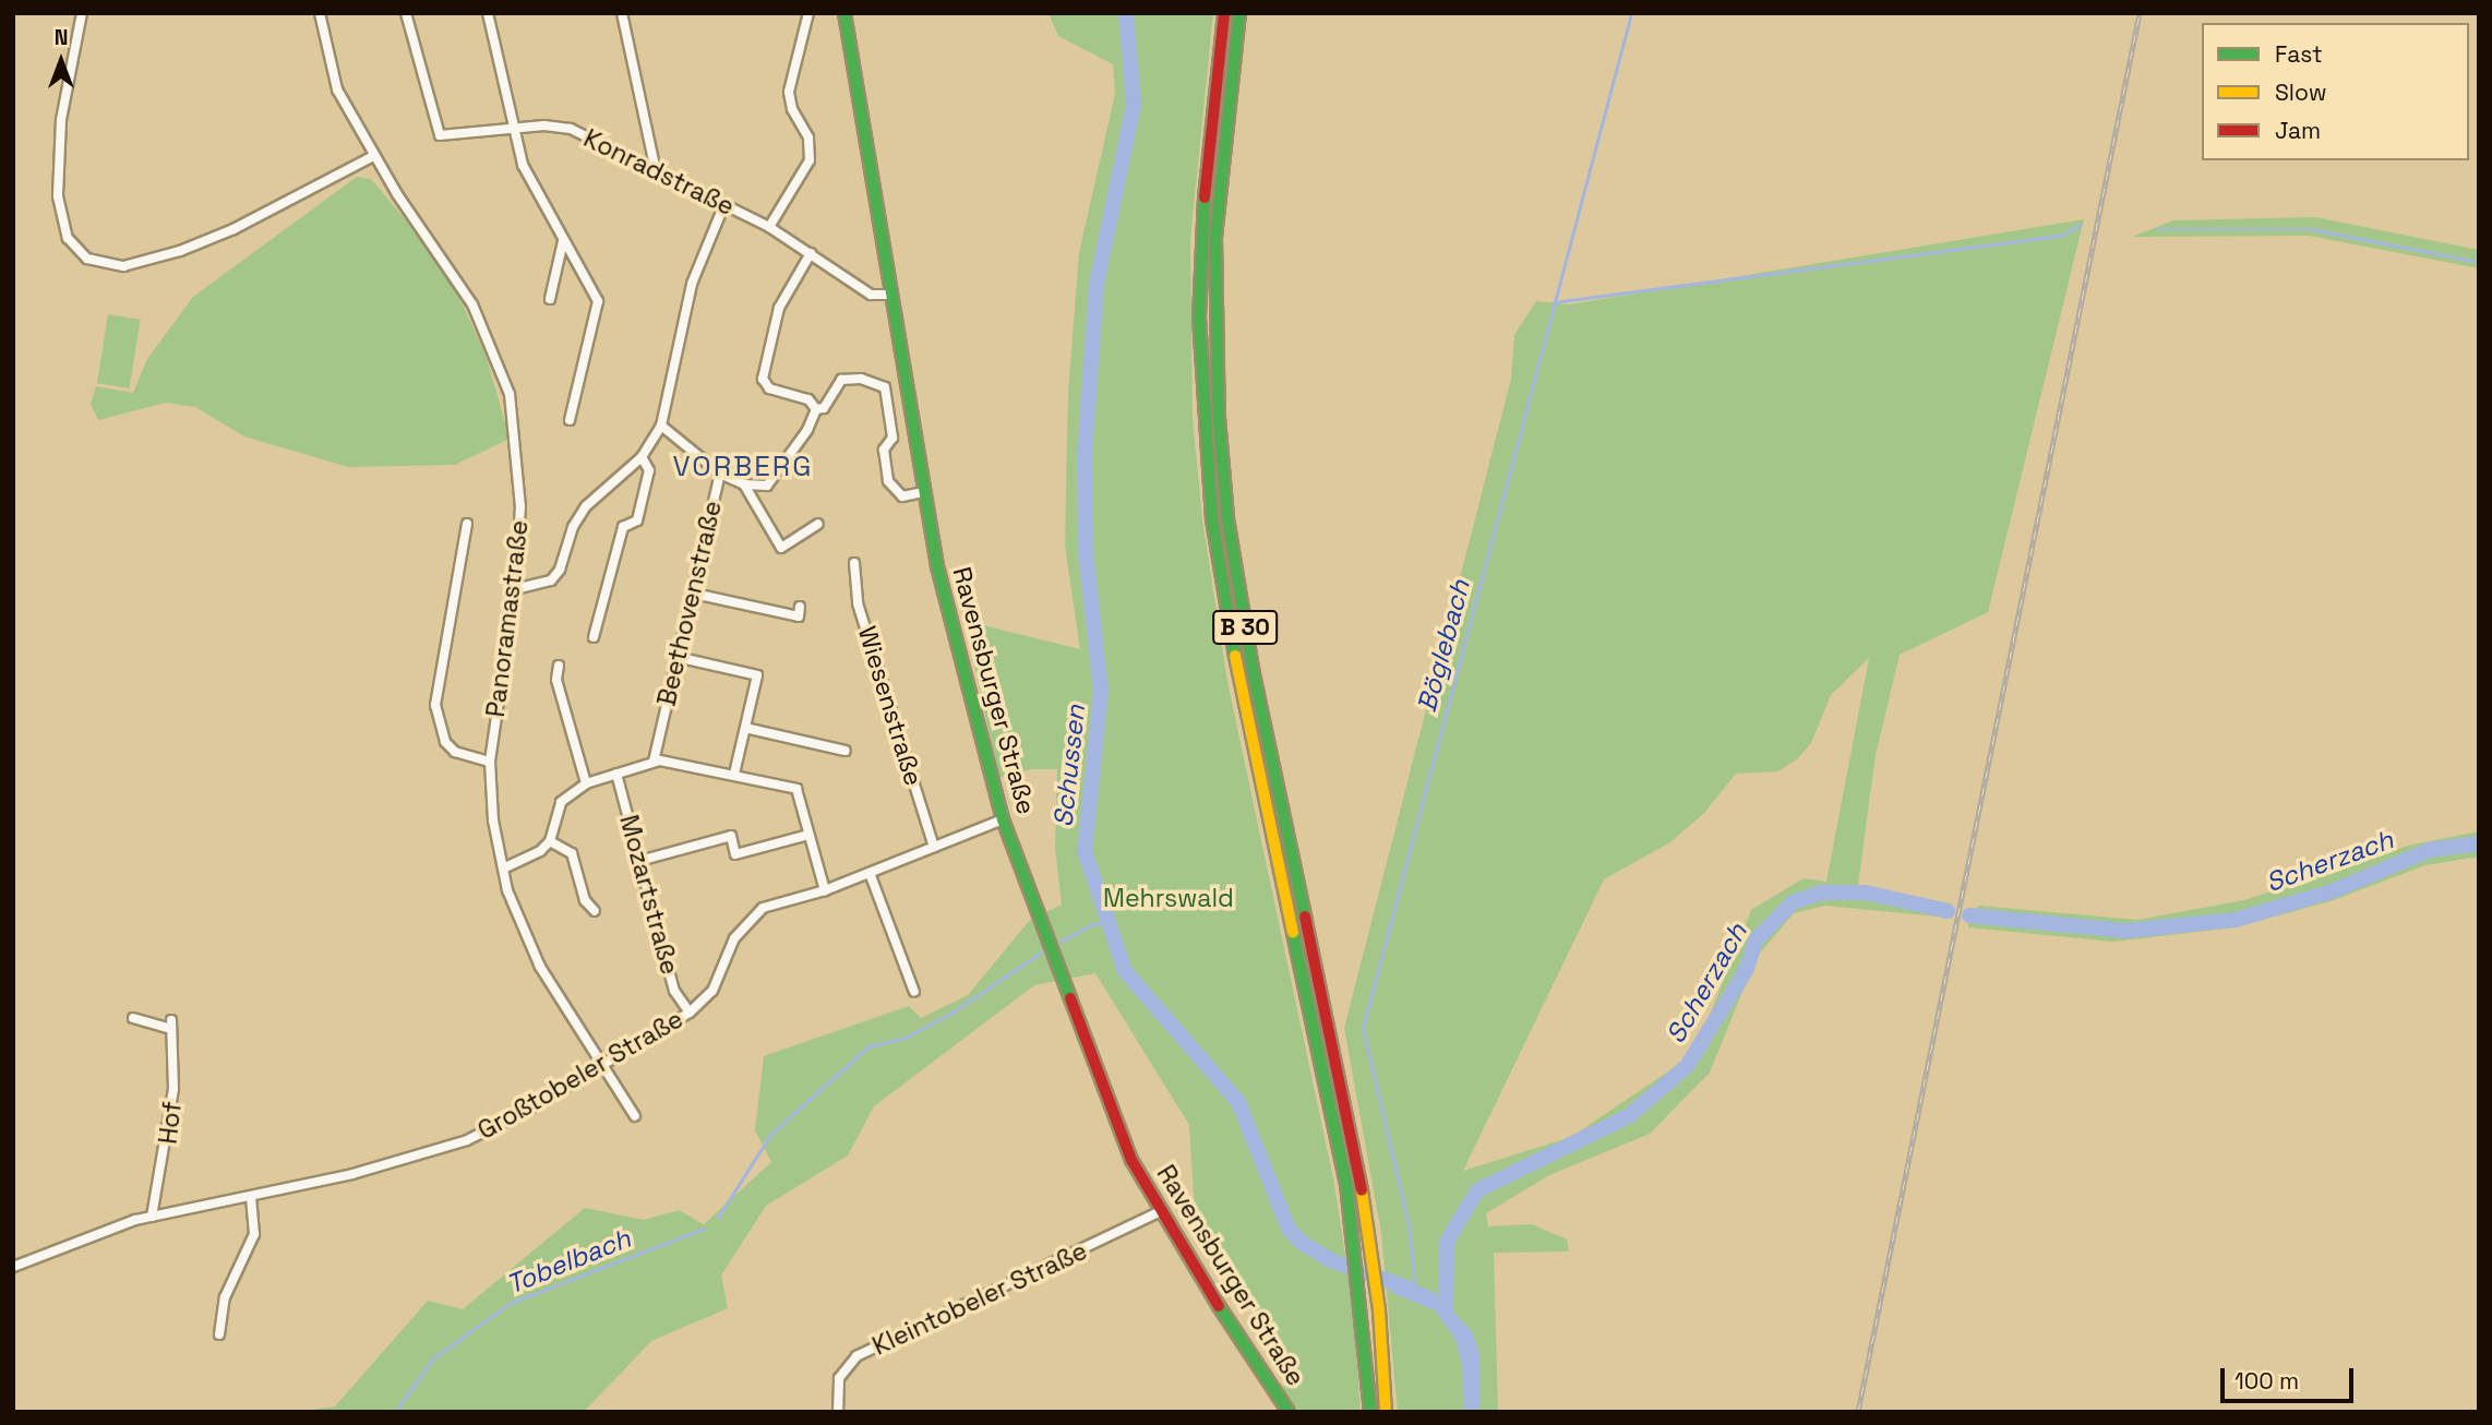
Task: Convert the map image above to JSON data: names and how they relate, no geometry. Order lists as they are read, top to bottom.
{
  "streets": {
    "main road": ["B 30", "Ravensburger Straße"],
    "street": [
      "Konradstraße",
      "Beethovenstraße",
      "Panoramastraße",
      "Wiesenstraße",
      "Mozartstraße",
      "Großtobeler Straße",
      "Hof",
      "Kleintobeler Straße"
    ]
  },
  "crossings": [
    ["Konradstraße", "Ravensburger Straße"],
    ["Panoramastraße", "Großtobeler Straße"],
    ["Ravensburger Straße", "Großtobeler Straße"],
    ["Ravensburger Straße", "Kleintobeler Straße"],
    ["Wiesenstraße", "Großtobeler Straße"],
    ["Mozartstraße", "Großtobeler Straße"],
    ["Großtobeler Straße", "Hof"]
  ],
  "districts": ["VORBERG"],
  "water": [
    "Böglebach",
    "Schussen",
    "Scherzach",
    "Tobelbach"
  ],
  "parks": ["Mehrswald"],
  "legend": ["Fast", "Slow", "Jam"],
  "scale_bar": "100 m",
  "north": "top"
}
